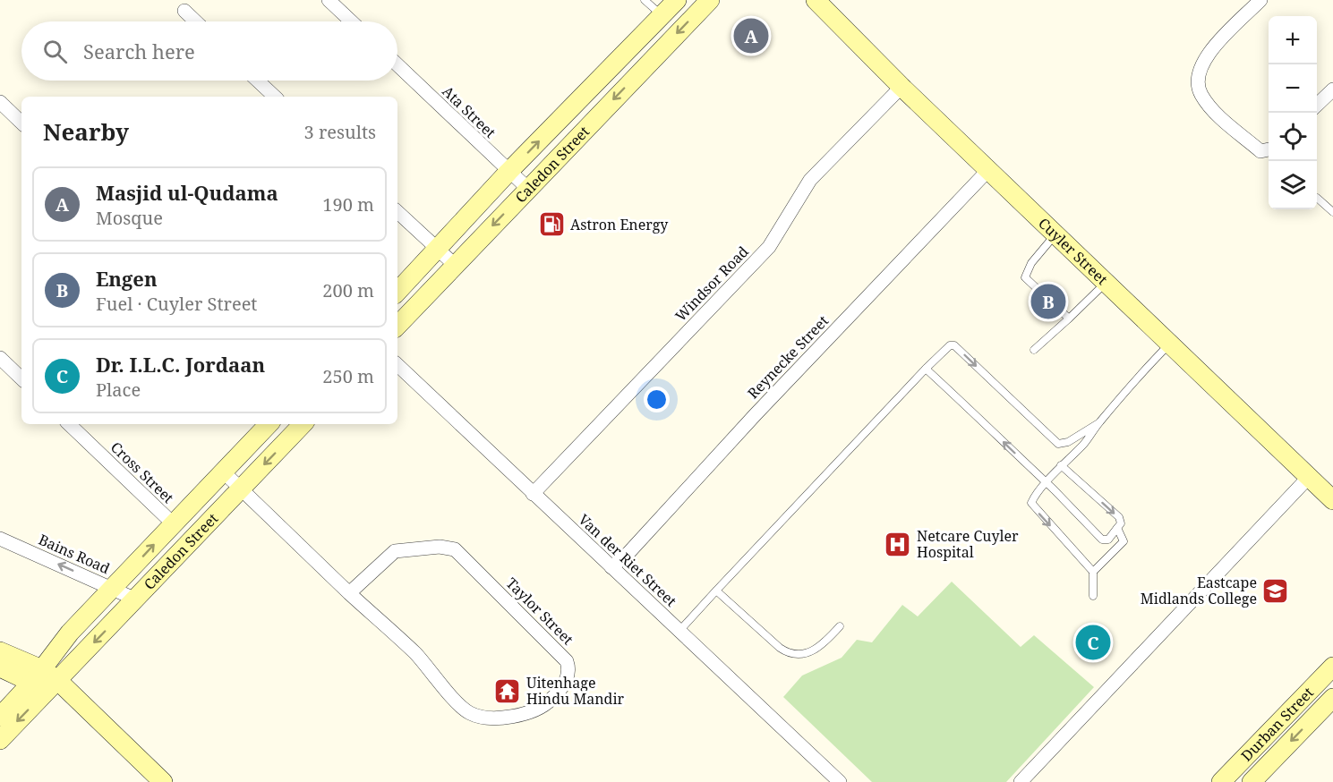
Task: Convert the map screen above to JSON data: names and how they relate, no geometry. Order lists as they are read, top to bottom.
{
  "streets": {
    "main road": ["Caledon Street", "Cuyler Street", "Durban Street"],
    "street": [
      "Ata Street",
      "Windsor Road",
      "Reynecke Street",
      "Cross Street",
      "Bains Road",
      "Van der Riet Street",
      "Taylor Street"
    ]
  },
  "crossings": [
    ["Ata Street", "Caledon Street"],
    ["Caledon Street", "Cross Street"],
    ["Caledon Street", "Bains Road"],
    ["Caledon Street", "Taylor Street"],
    ["Cuyler Street", "Windsor Road"],
    ["Cuyler Street", "Reynecke Street"],
    ["Windsor Road", "Van der Riet Street"],
    ["Reynecke Street", "Van der Riet Street"]
  ],
  "one_way": ["Bains Road"],
  "places": {
    "fuel station": ["Astron Energy"],
    "hospital": ["Netcare Cuyler Hospital"],
    "school or university": ["Eastcape Midlands College"],
    "temple": ["Uitenhage Hindu Mandir"]
  },
  "page": {
    "map_buttons": ["+", "−"],
    "pins": ["A", "B", "C"],
    "search": "Search here",
    "heading": ["Nearby", "3 results"],
    "list": [
      {
        "mark": "A",
        "name": "Masjid ul-Qudama",
        "note": "Mosque",
        "value": "190 m"
      },
      {
        "mark": "B",
        "name": "Engen",
        "note": "Fuel · Cuyler Street",
        "value": "200 m"
      },
      {
        "mark": "C",
        "name": "Dr. I.L.C. Jordaan",
        "note": "Place",
        "value": "250 m"
      }
    ]
  }
}
